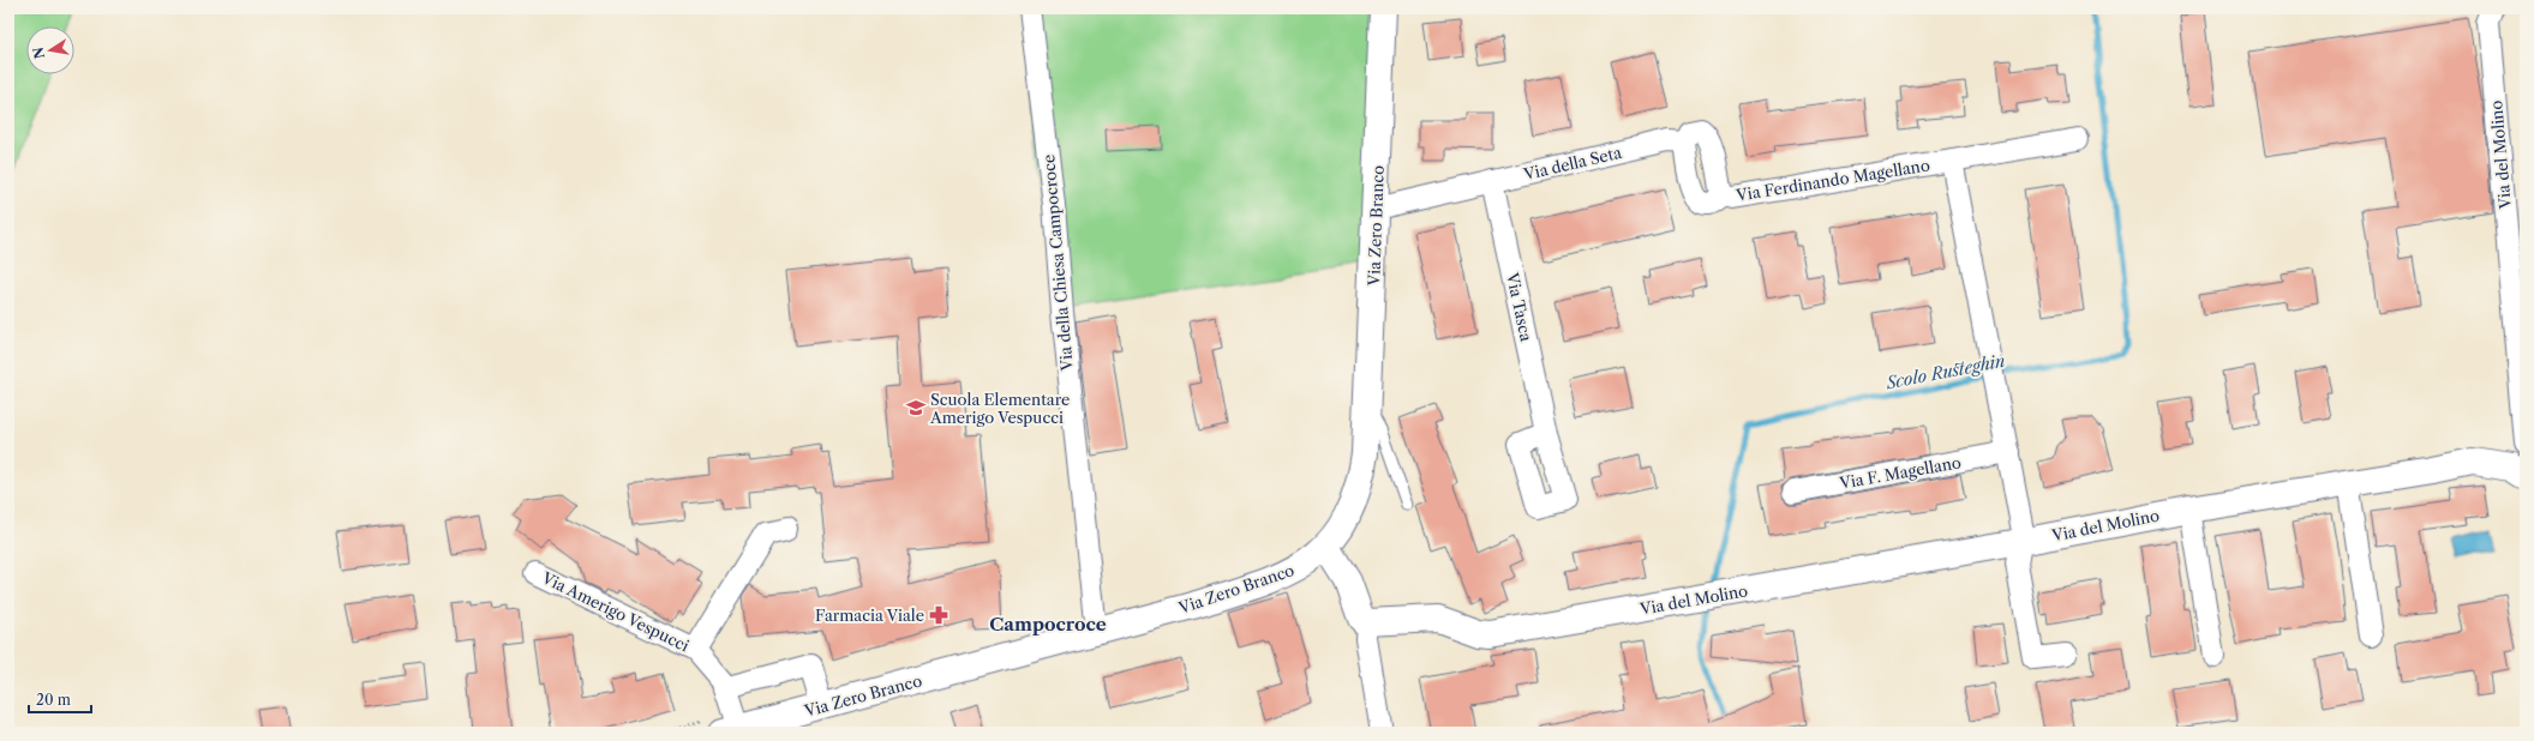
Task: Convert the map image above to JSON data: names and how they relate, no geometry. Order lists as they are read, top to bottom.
{
  "streets": {
    "street": [
      "Via del Molino",
      "Via della Seta",
      "Via Ferdinando Magellano",
      "Via Zero Branco",
      "Via della Chiesa Campocroce",
      "Via Tasca",
      "Via F. Magellano",
      "Via Amerigo Vespucci"
    ]
  },
  "crossings": [
    ["Via del Molino", "Via Ferdinando Magellano"],
    ["Via della Seta", "Via Ferdinando Magellano"],
    ["Via della Seta", "Via Zero Branco"],
    ["Via della Seta", "Via Tasca"],
    ["Via Ferdinando Magellano", "Via F. Magellano"],
    ["Via Zero Branco", "Via della Chiesa Campocroce"],
    ["Via Zero Branco", "Via Amerigo Vespucci"]
  ],
  "districts": ["Campocroce"],
  "water": ["Scolo Rusteghin"],
  "places": {
    "school or university": ["Scuola Elementare Amerigo Vespucci"],
    "pharmacy": ["Farmacia Viale"]
  },
  "scale_bar": "20 m",
  "north": "left"
}
